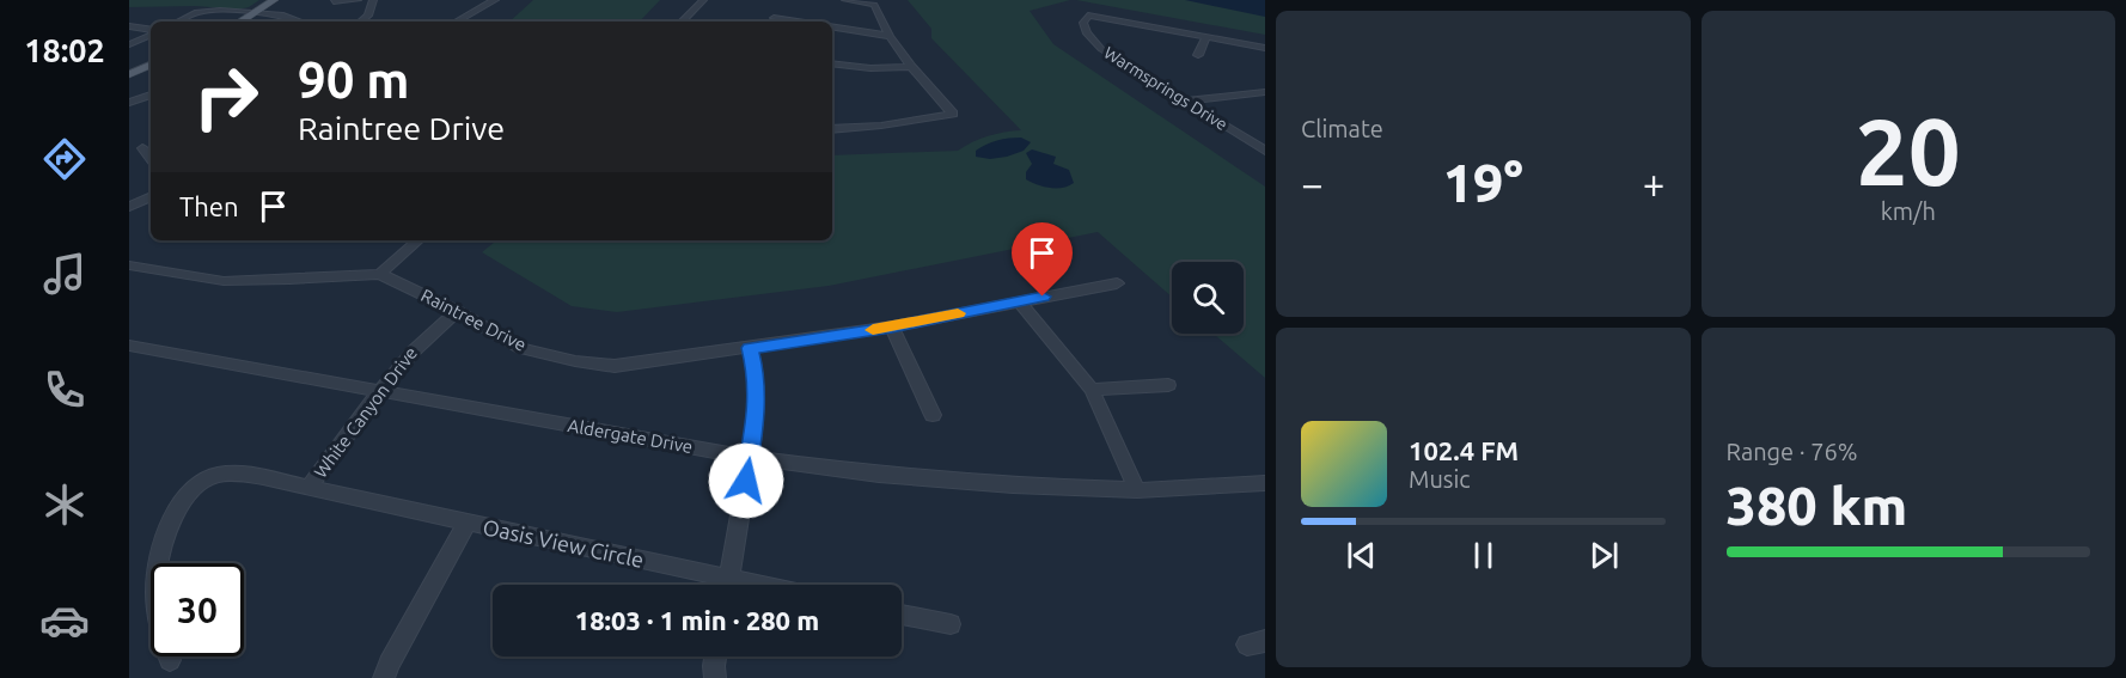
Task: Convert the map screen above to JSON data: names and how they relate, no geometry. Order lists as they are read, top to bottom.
{
  "streets": {
    "street": [
      "Warmsprings Drive",
      "Raintree Drive",
      "White Canyon Drive",
      "Aldergate Drive",
      "Oasis View Circle"
    ]
  },
  "crossings": [
    ["Raintree Drive", "White Canyon Drive"],
    ["White Canyon Drive", "Aldergate Drive"],
    ["White Canyon Drive", "Oasis View Circle"]
  ],
  "page": {
    "tabs": "18:02",
    "tile": [
      "Climate",
      ["20", "km/h"],
      ["Range · 76%", "380 km"]
    ],
    "turn": ["90 m", "Raintree Drive"],
    "heat": ["−", "19°", "+"],
    "then": "Then",
    "song": ["102.4 FM", "Music"],
    "limit": "30",
    "trip": "18:03 · 1 min · 280 m"
  }
}
